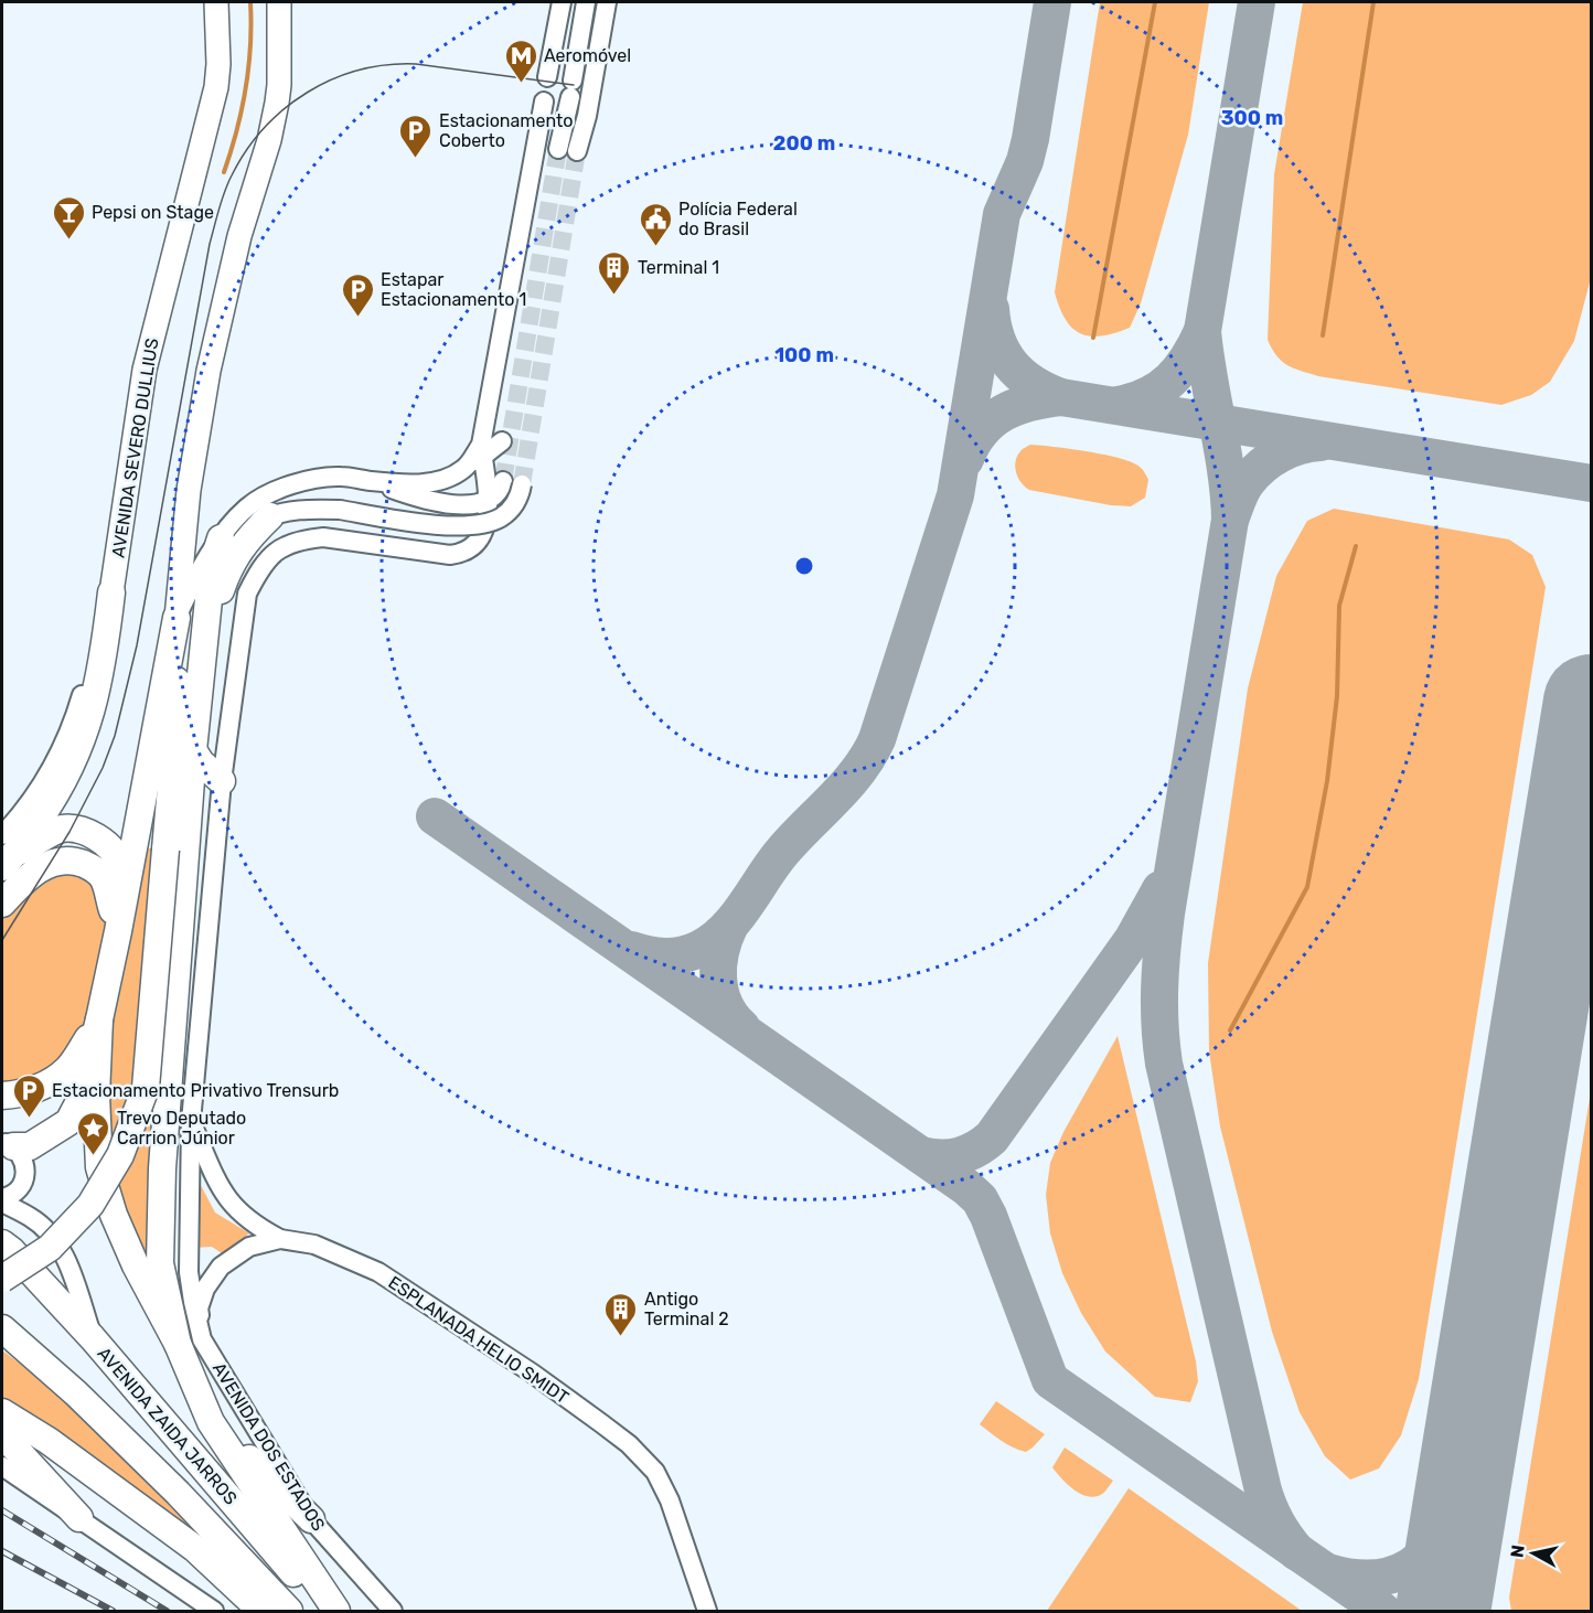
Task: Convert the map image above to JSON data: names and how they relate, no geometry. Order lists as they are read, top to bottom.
{
  "streets": {
    "highway": ["AVENIDA ZAIDA JARROS"],
    "main road": ["AVENIDA SEVERO DULLIUS"],
    "street": ["ESPLANADA HELIO SMIDT", "AVENIDA DOS ESTADOS"]
  },
  "crossings": [
    ["ESPLANADA HELIO SMIDT", "AVENIDA DOS ESTADOS"]
  ],
  "places": {
    "metro station": ["Aeromóvel"],
    "parking": ["Estacionamento Coberto", "Estapar Estacionamento 1", "Estacionamento Privativo Trensurb"],
    "bar": ["Pepsi on Stage"],
    "public building": ["Polícia Federal do Brasil"],
    "building": ["Terminal 1", "Antigo Terminal 2"],
    "place": ["Trevo Deputado Carrion Júnior"]
  },
  "north": "left",
  "rings": ["300 m", "200 m", "100 m"]
}
